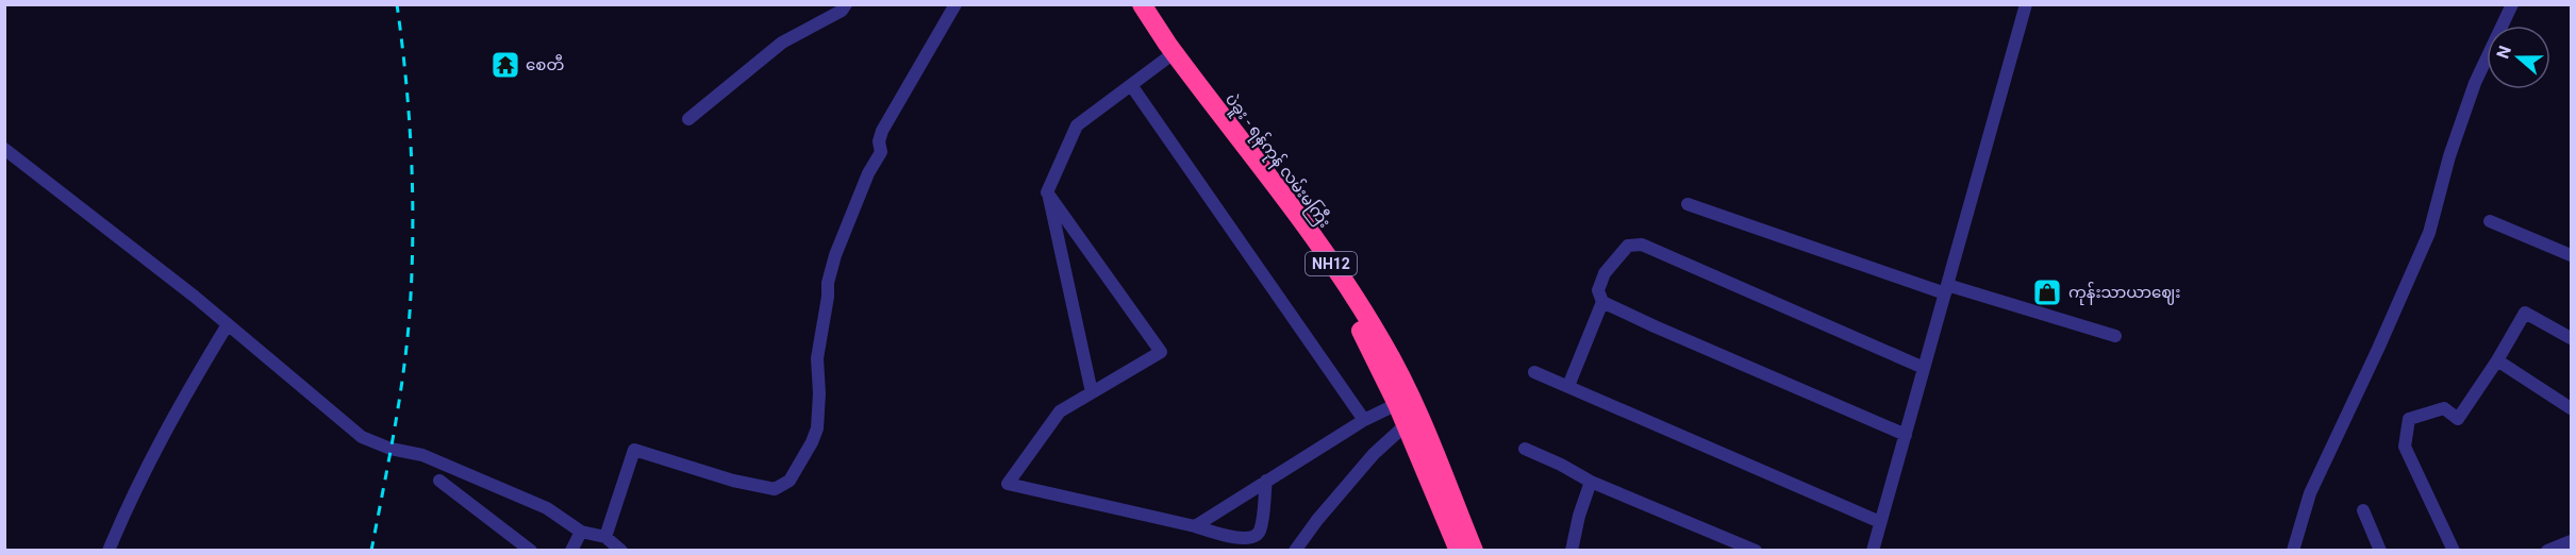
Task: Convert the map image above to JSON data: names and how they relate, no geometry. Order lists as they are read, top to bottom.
{
  "streets": {
    "highway": ["ပဲခူး - ရန်ကုန် လမ်းမကြီး", "NH12"]
  },
  "places": {
    "temple": ["စေတီ"],
    "shop": ["ကုန်းသာယာဈေး"]
  },
  "north": "left"
}
